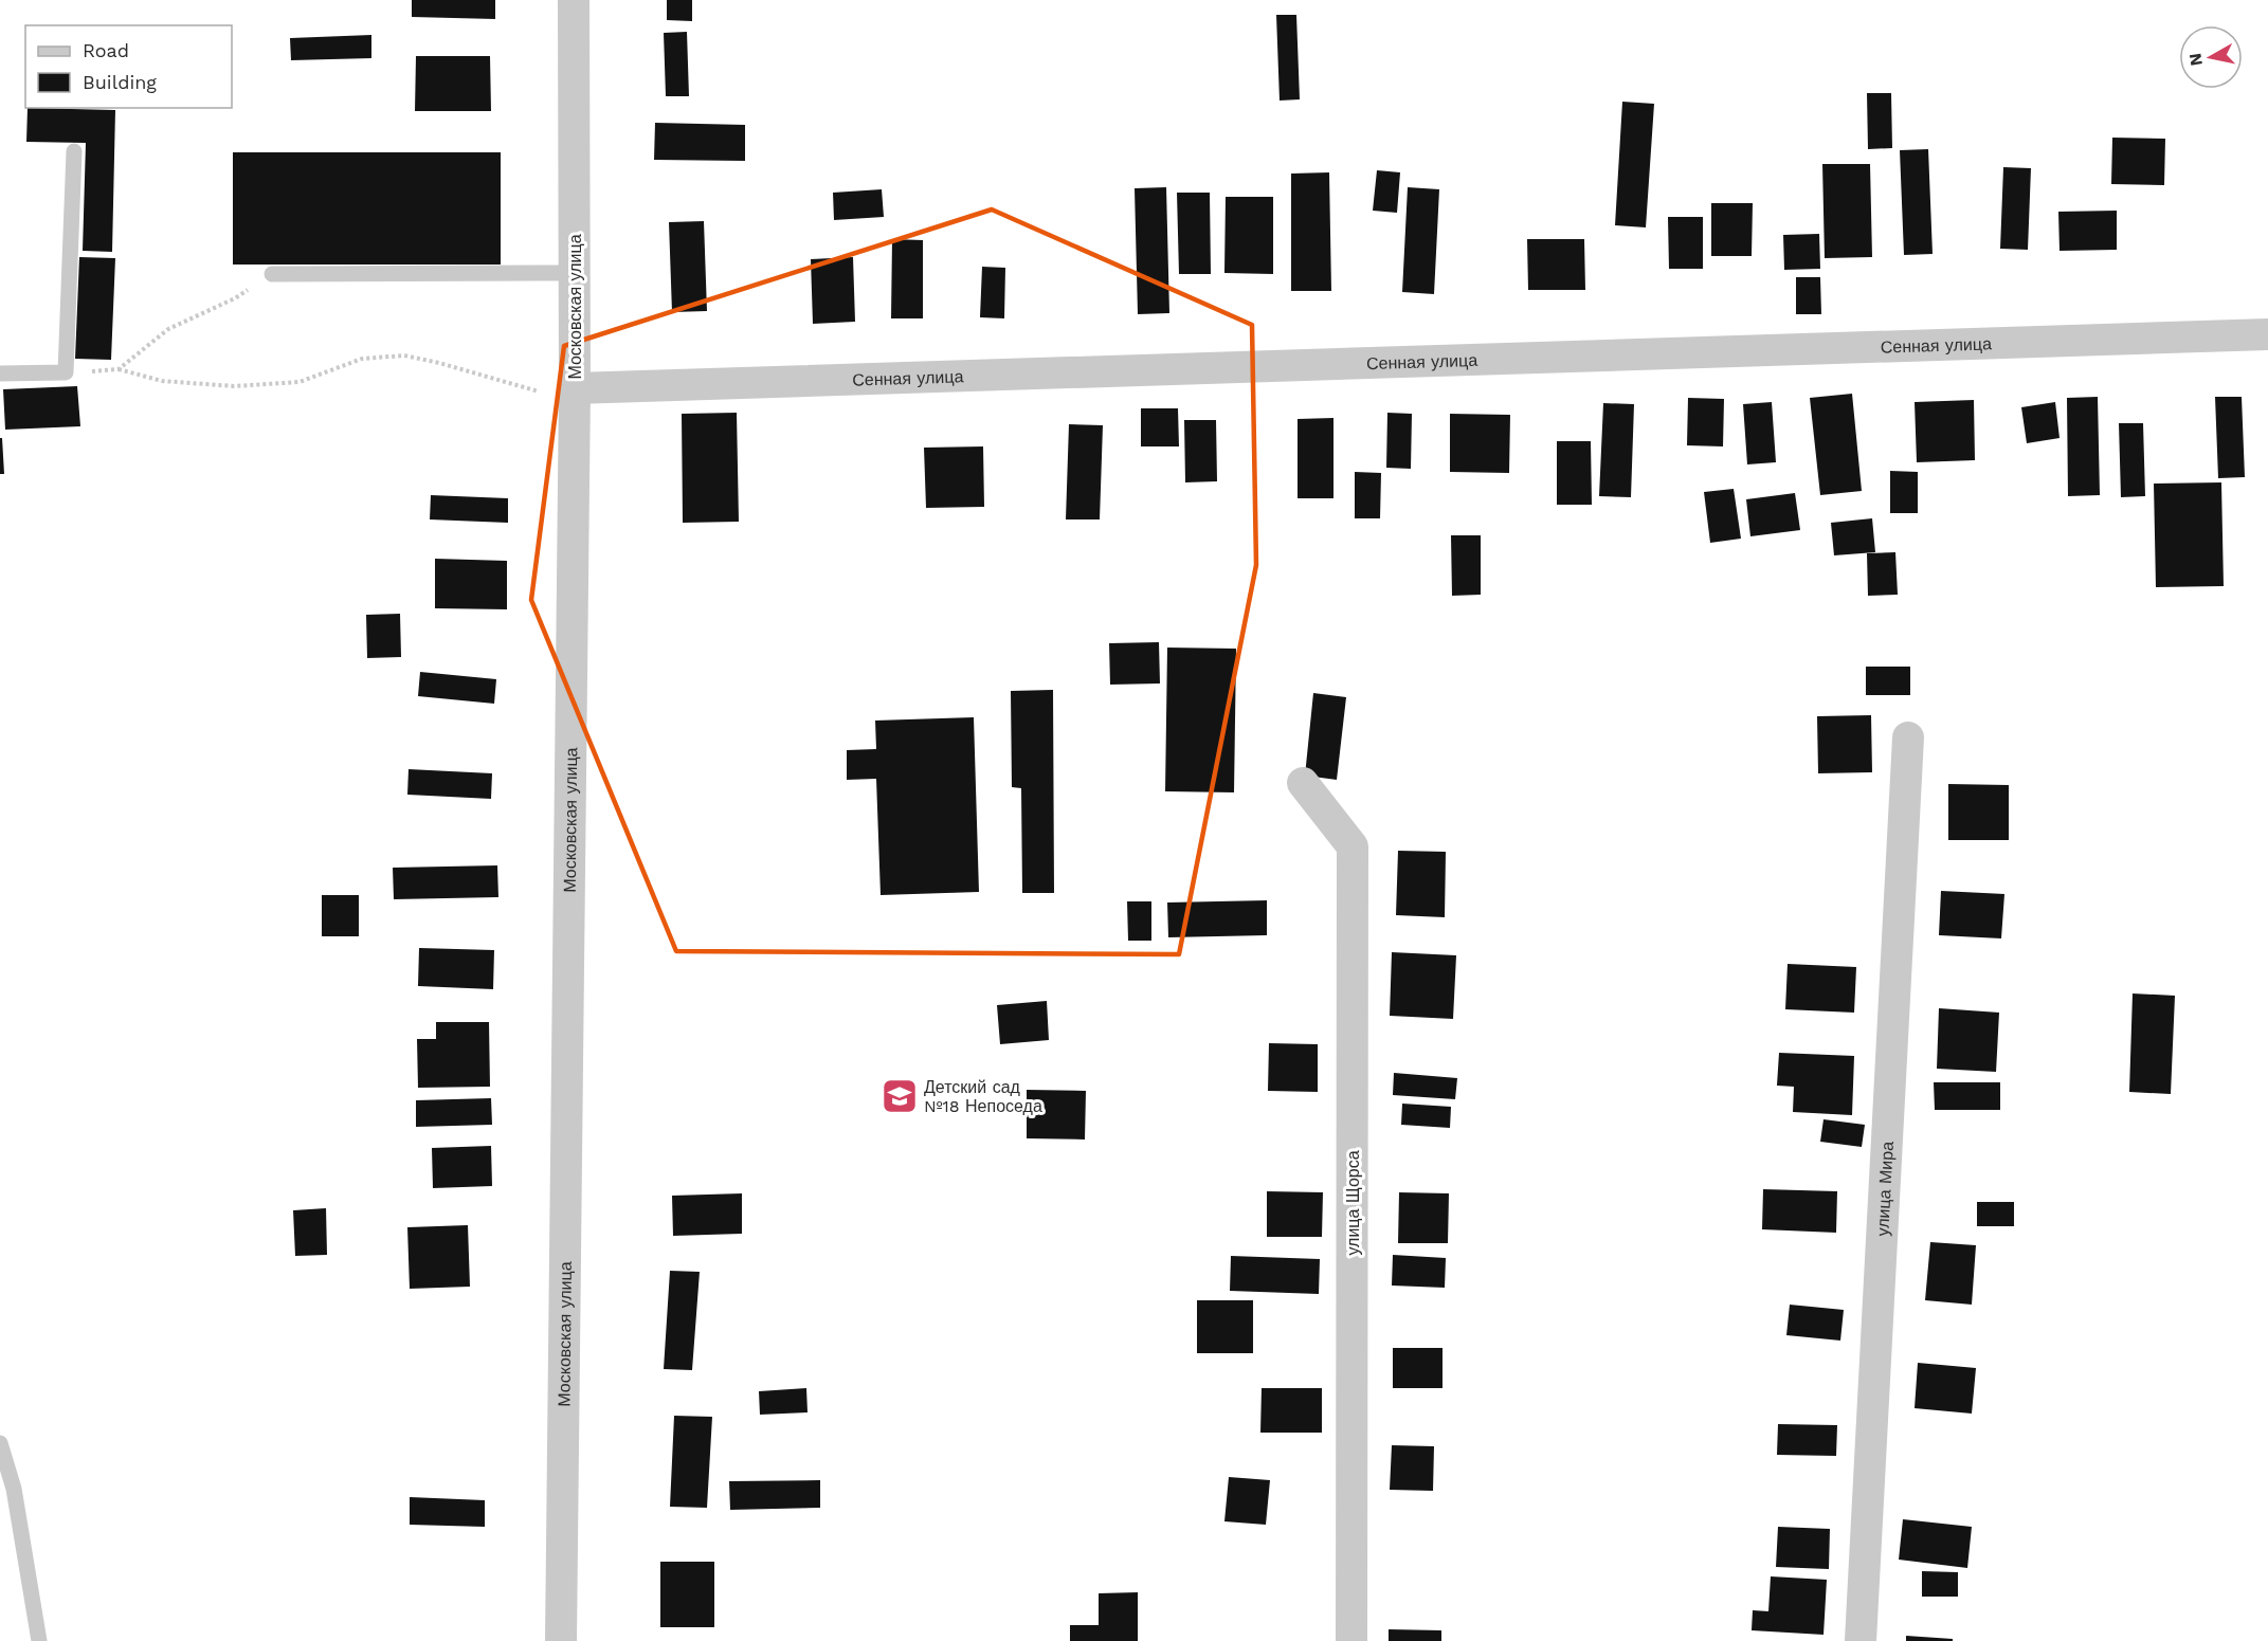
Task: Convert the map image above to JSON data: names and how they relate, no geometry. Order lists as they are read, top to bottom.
{
  "streets": {
    "street": [
      "Московская улица",
      "Сенная улица",
      "улица Мира",
      "улица Щорса"
    ]
  },
  "crossings": [
    ["Московская улица", "Сенная улица"]
  ],
  "places": {
    "school or university": ["Детский сад №18 Непоседа"]
  },
  "legend": ["Road", "Building"],
  "north": "left"
}
